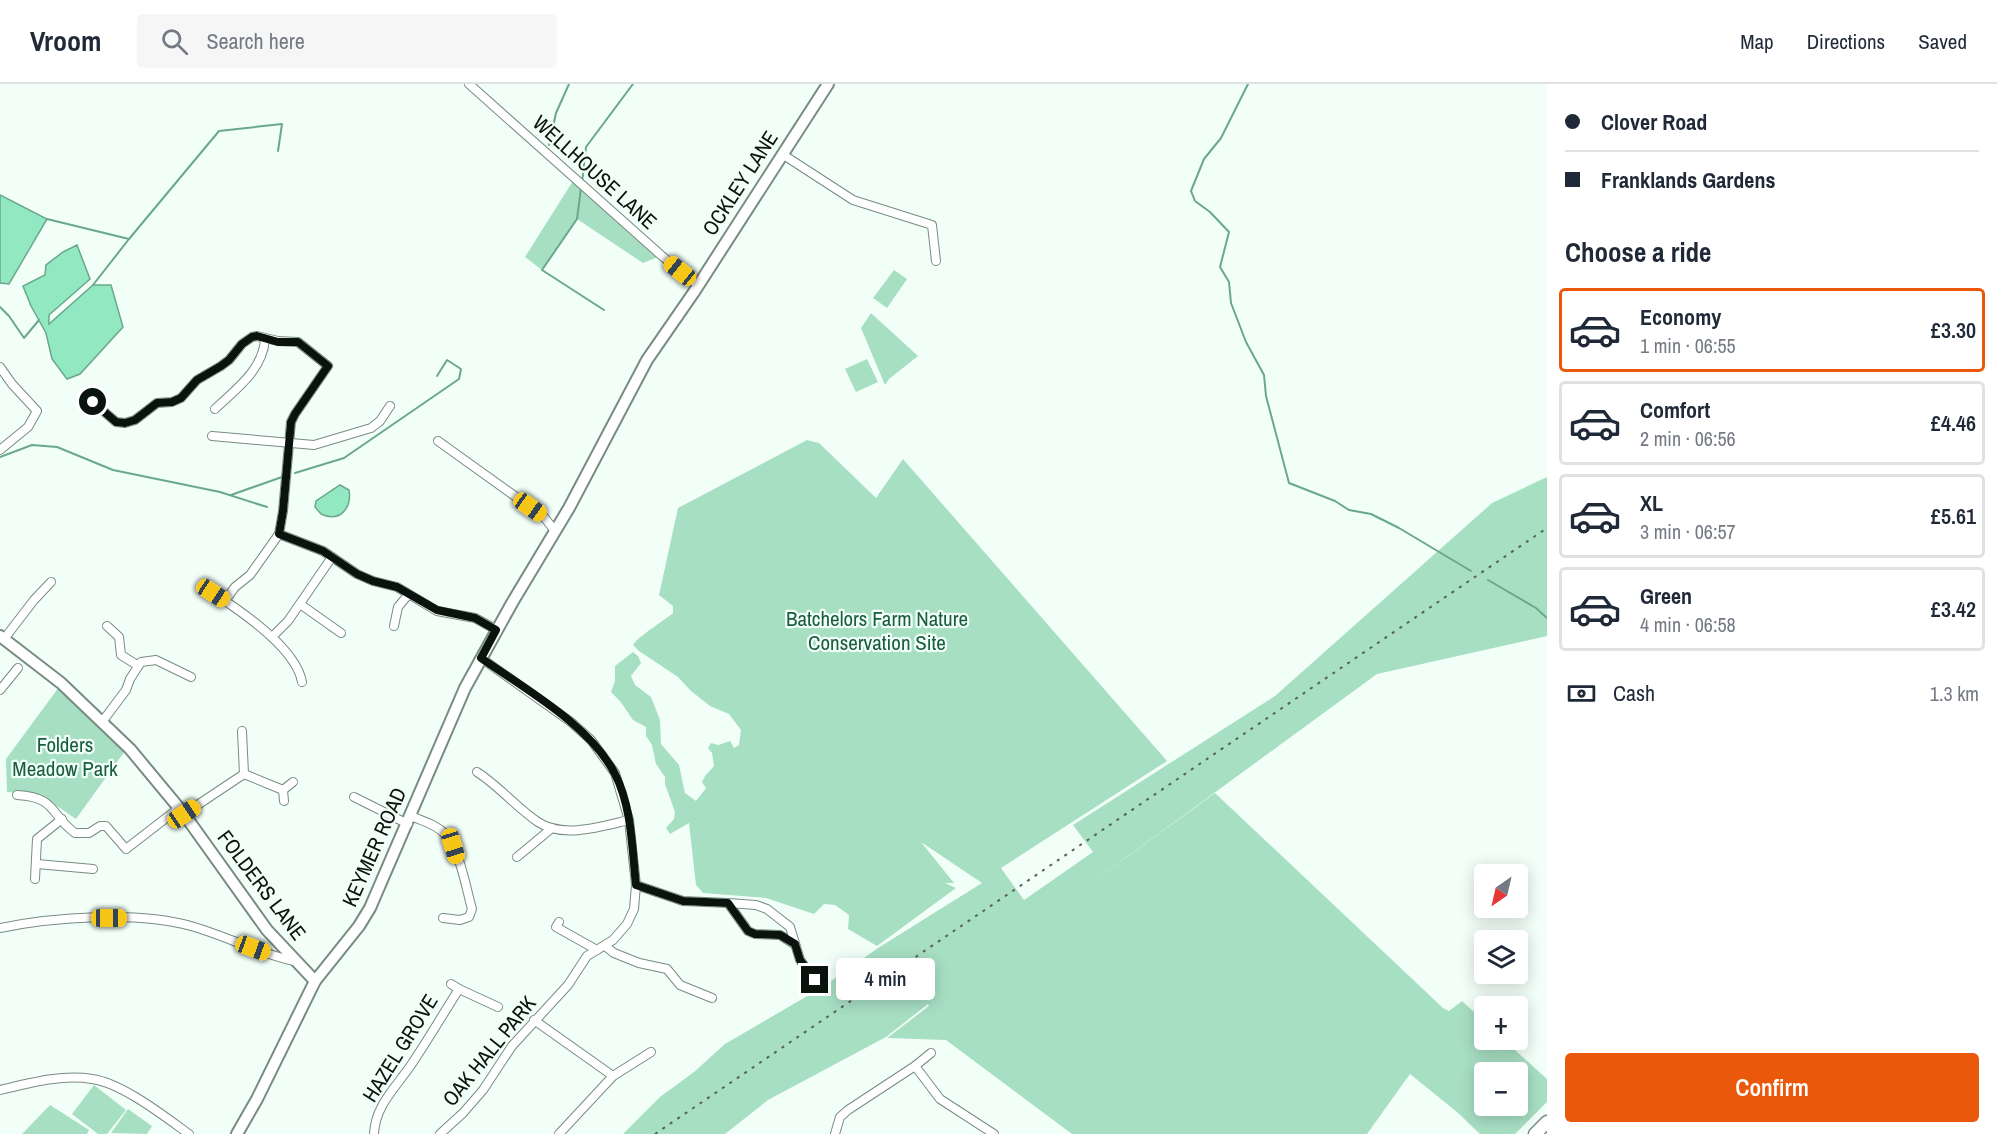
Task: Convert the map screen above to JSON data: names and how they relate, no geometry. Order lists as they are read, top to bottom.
{
  "streets": {
    "street": [
      "WELLHOUSE LANE",
      "OCKLEY LANE",
      "KEYMER ROAD",
      "FOLDERS LANE",
      "HAZEL GROVE",
      "OAK HALL PARK"
    ]
  },
  "crossings": [
    ["WELLHOUSE LANE", "OCKLEY LANE"],
    ["OCKLEY LANE", "KEYMER ROAD"],
    ["KEYMER ROAD", "FOLDERS LANE"]
  ],
  "parks": ["Batchelors Farm Nature Conservation Site", "Folders Meadow Park"],
  "north": "bottom left",
  "page": {
    "header": "Vroom",
    "search": "Search here",
    "nav": ["Map", "Directions", "Saved"],
    "banner": ["Clover Road", "Franklands Gardens"],
    "heading": "Choose a ride",
    "list": [
      {
        "name": "Economy",
        "note": "1 min · 06:55",
        "value": "£3.30"
      },
      {
        "name": "Comfort",
        "note": "2 min · 06:56",
        "value": "£4.46"
      },
      {
        "name": "XL",
        "note": "3 min · 06:57",
        "value": "£5.61"
      },
      {
        "name": "Green",
        "note": "4 min · 06:58",
        "value": "£3.42"
      }
    ],
    "pay": ["Cash", "1.3 km"],
    "map_buttons": ["+", "−"],
    "bubble": "4 min",
    "buttons": "Confirm"
  }
}
